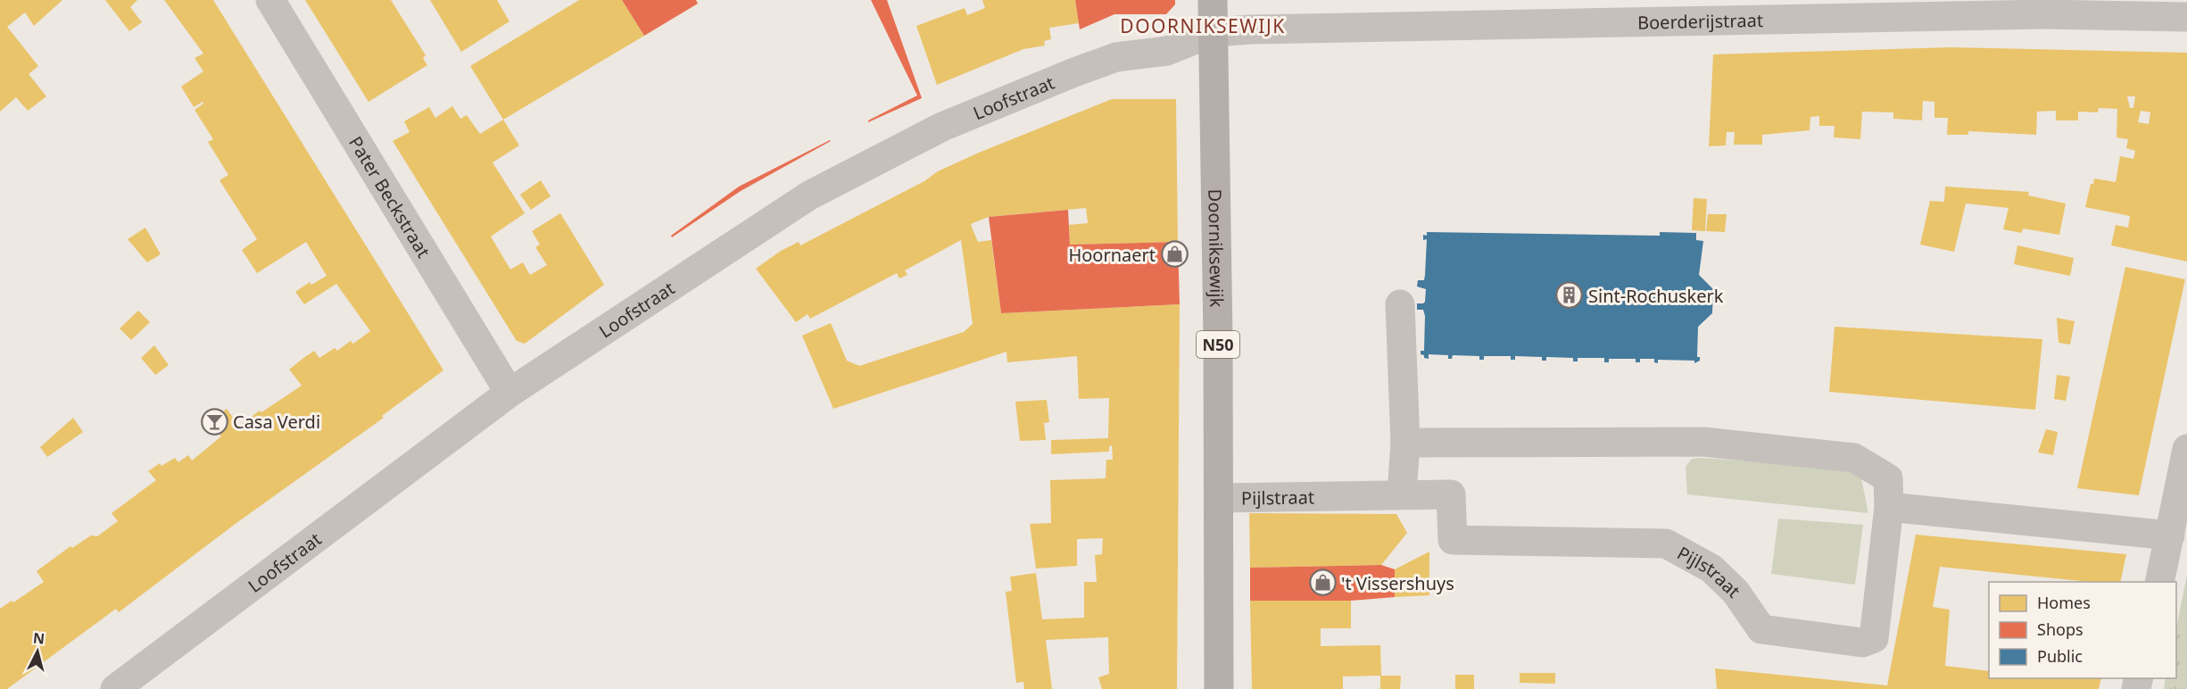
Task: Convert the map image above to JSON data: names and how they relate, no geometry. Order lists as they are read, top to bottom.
{
  "streets": {
    "main road": ["Doorniksewijk", "N50"],
    "street": [
      "Boerderijstraat",
      "Loofstraat",
      "Pater Beckstraat",
      "Pijlstraat"
    ]
  },
  "crossings": [
    ["Boerderijstraat", "Loofstraat"],
    ["Boerderijstraat", "Doorniksewijk"],
    ["Loofstraat", "Pater Beckstraat"],
    ["Loofstraat", "Doorniksewijk"],
    ["Doorniksewijk", "Pijlstraat"]
  ],
  "districts": ["DOORNIKSEWIJK"],
  "places": {
    "shop": ["Hoornaert", "'t Vissershuys"],
    "building": ["Sint-Rochuskerk"],
    "bar": ["Casa Verdi"]
  },
  "legend": ["Homes", "Shops", "Public"],
  "north": "top"
}
